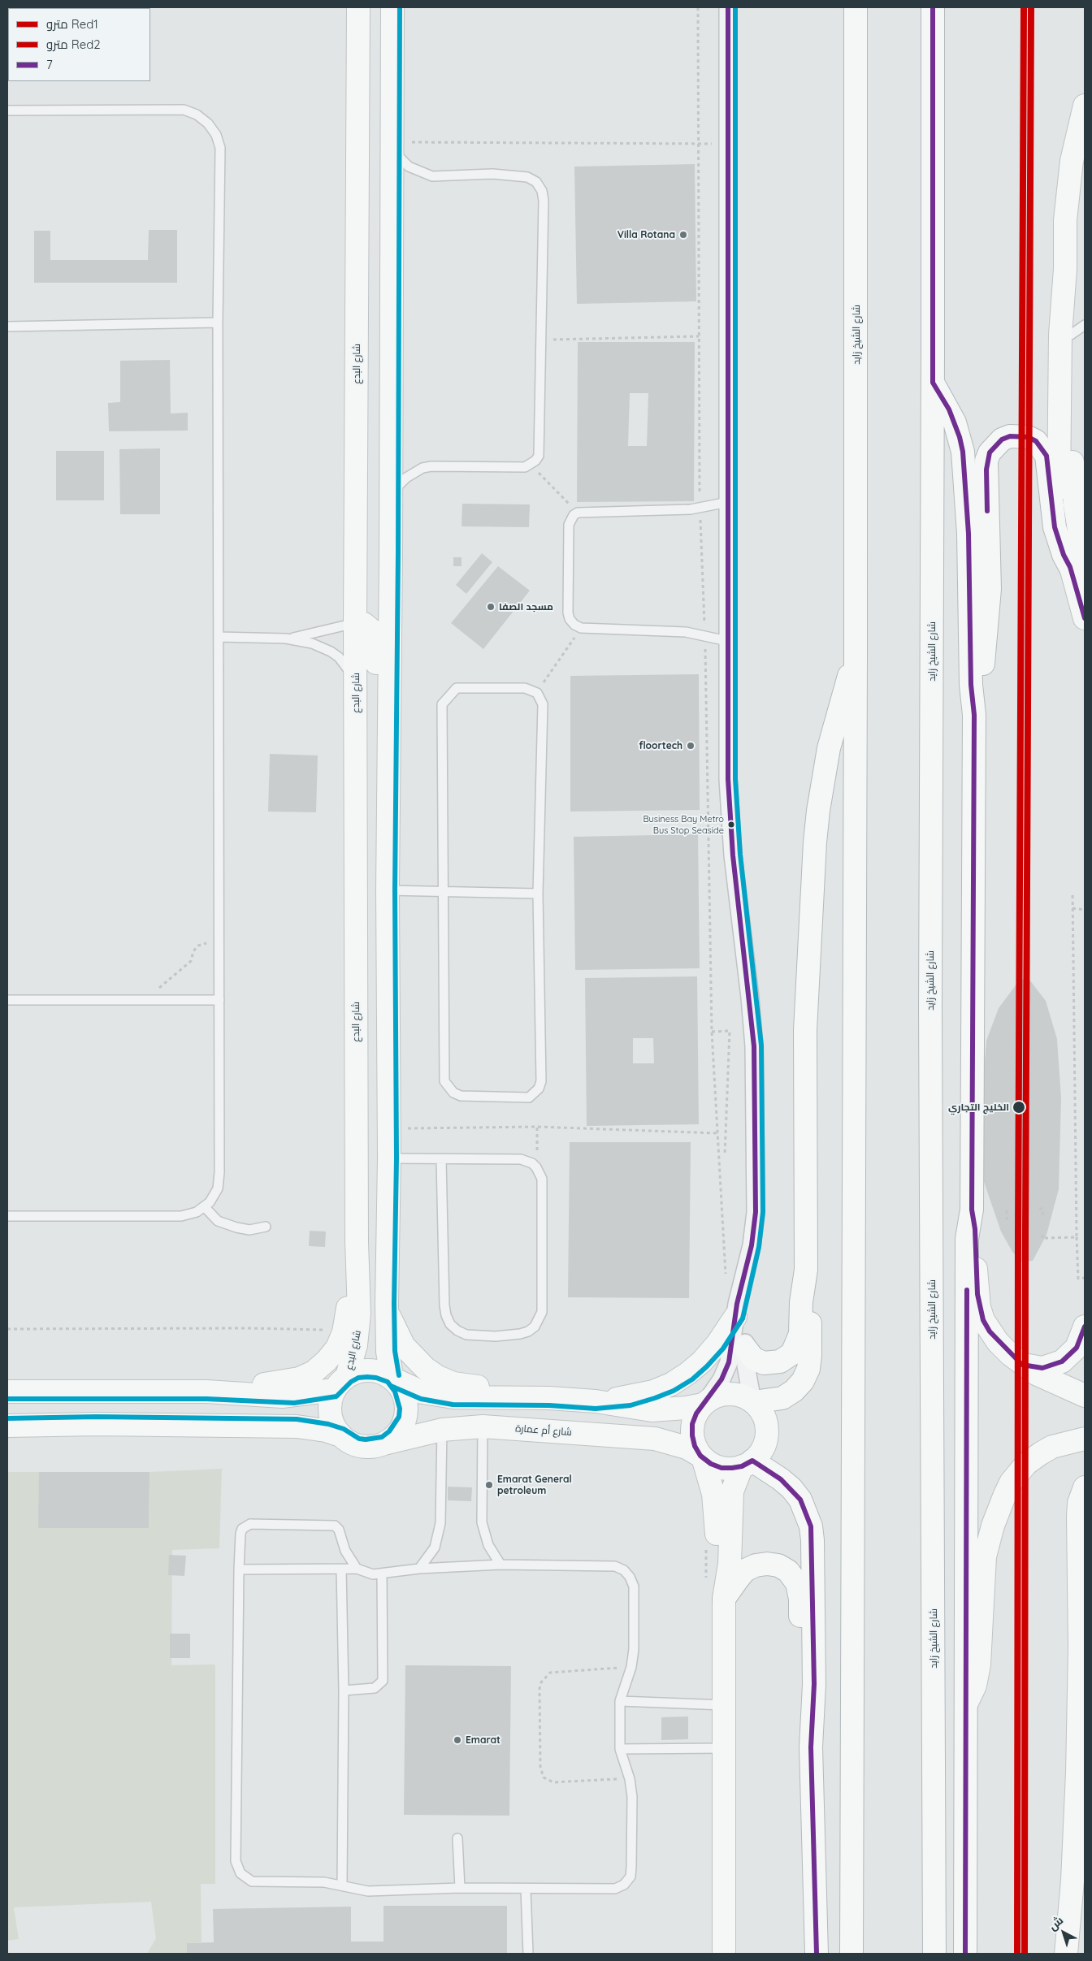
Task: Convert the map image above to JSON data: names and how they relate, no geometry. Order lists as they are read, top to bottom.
{
  "streets": {
    "main road": ["شارع الشيخ زايد", "شارع البدع", "شارع أم عمارة"]
  },
  "crossings": [
    ["شارع البدع", "شارع أم عمارة"]
  ],
  "places": [
    "Villa Rotana",
    "مسجد الصفا",
    "floortech",
    "Business Bay Metro Bus Stop Seaside",
    "الخليج التجاري",
    "Emarat General petroleum",
    "Emarat"
  ],
  "lines": ["metro line Red1", "metro line Red2", "transit line 7"],
  "legend": ["مترو Red1", "مترو Red2", "7"],
  "north": "top left"
}
